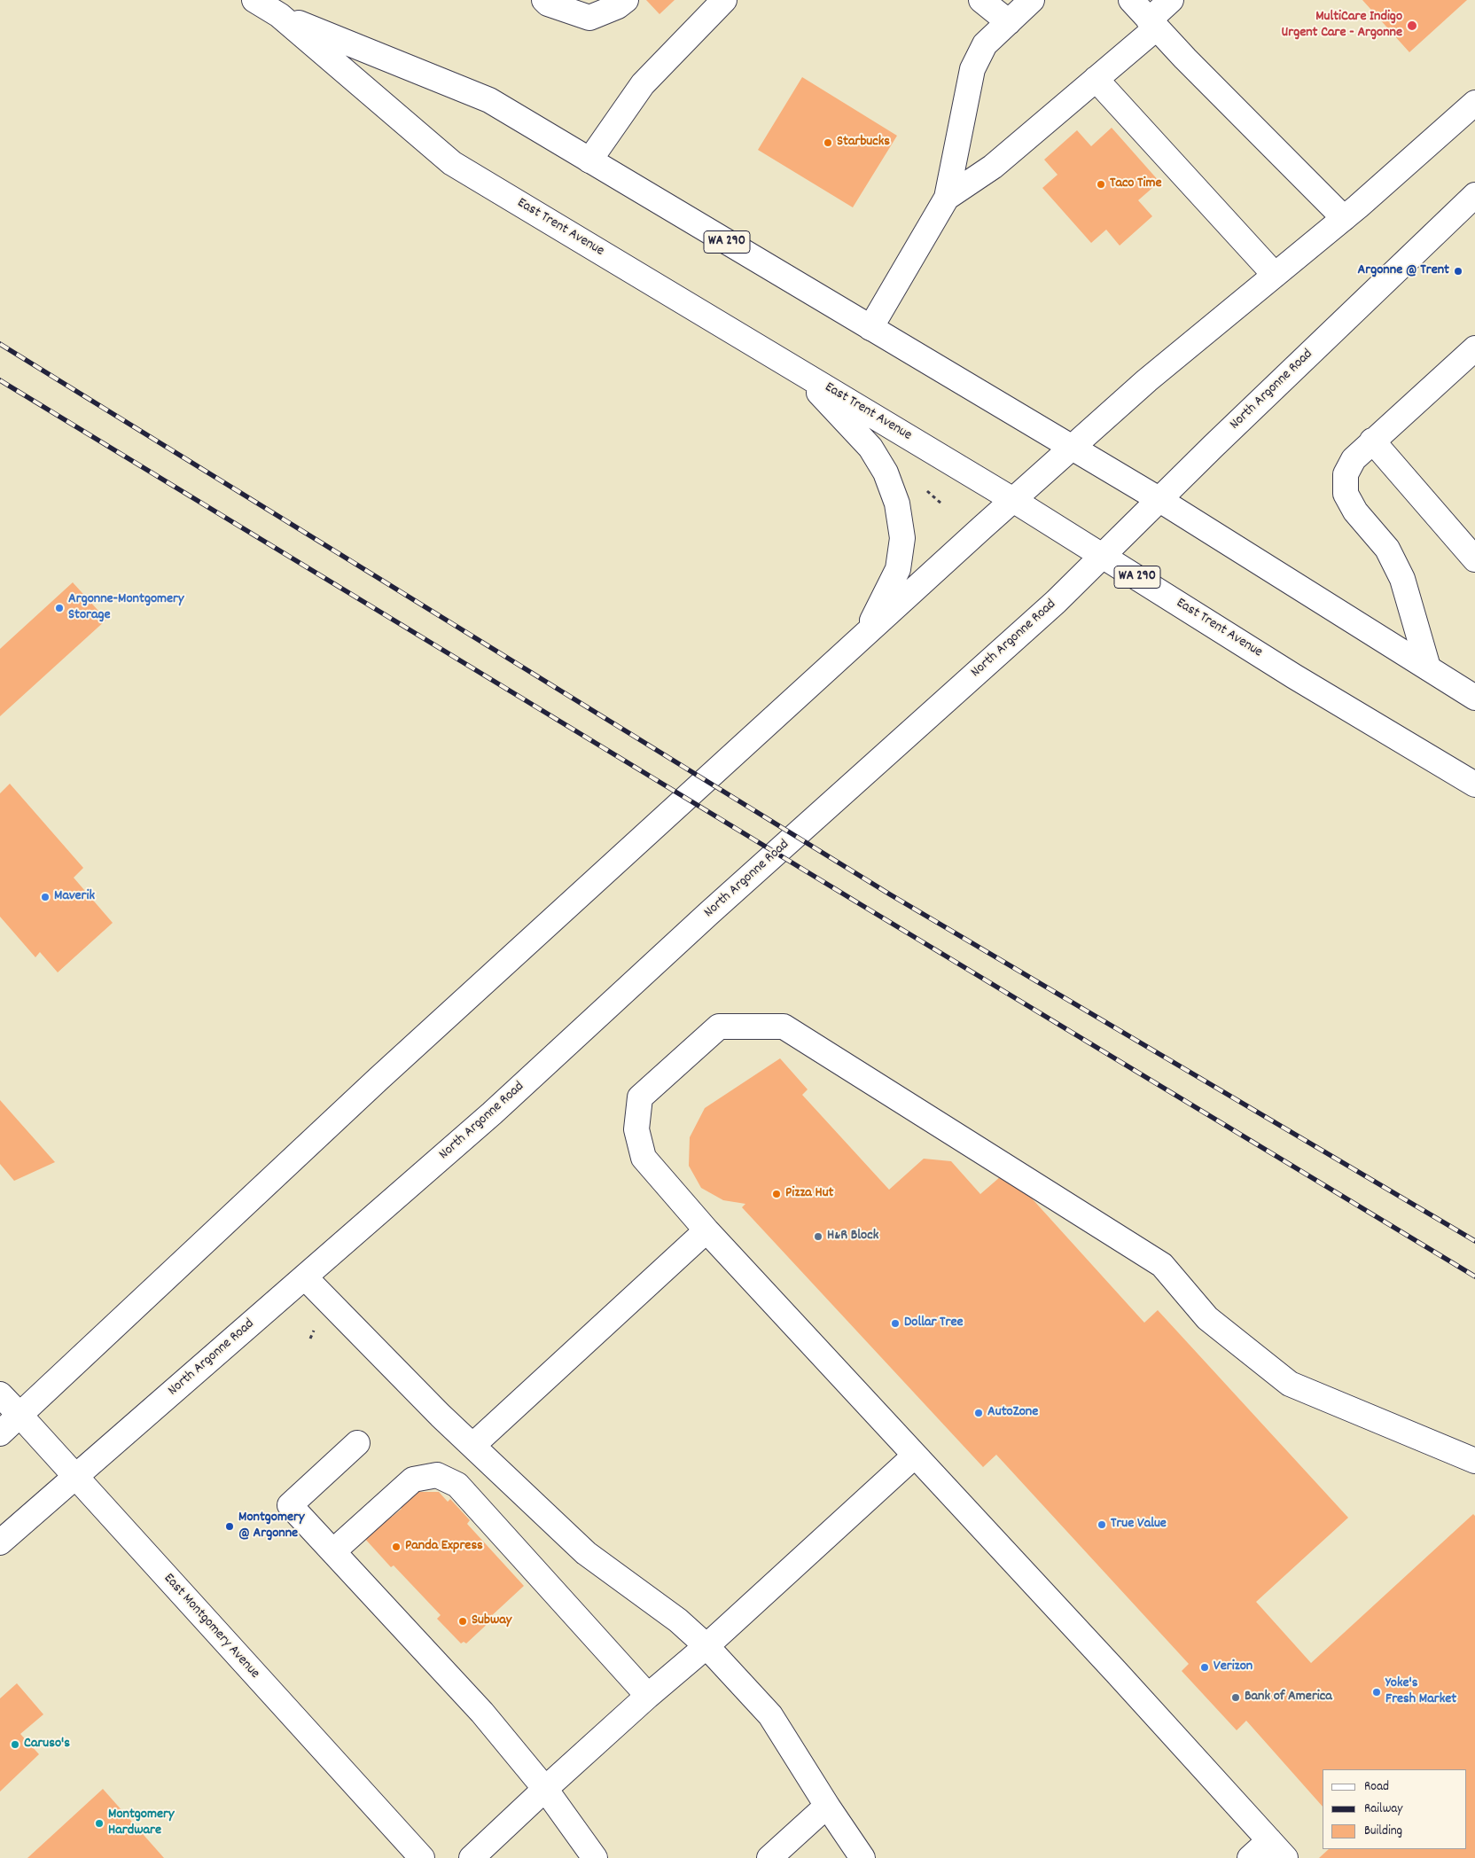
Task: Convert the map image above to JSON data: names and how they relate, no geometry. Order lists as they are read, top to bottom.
{
  "streets": {
    "main road": [
      "East Trent Avenue",
      "WA 290",
      "North Argonne Road",
      "East Montgomery Avenue"
    ]
  },
  "crossings": [
    ["East Trent Avenue", "North Argonne Road"],
    ["North Argonne Road", "East Montgomery Avenue"]
  ],
  "places": [
    "MultiCare Indigo Urgent Care - Argonne",
    "Starbucks",
    "Taco Time",
    "Argonne @ Trent",
    "Argonne-Montgomery Storage",
    "Maverik",
    "Pizza Hut",
    "H&R Block",
    "Dollar Tree",
    "AutoZone",
    "True Value",
    "Montgomery @ Argonne",
    "Panda Express",
    "Subway",
    "Verizon",
    "Yoke's Fresh Market",
    "Bank of America",
    "Caruso's",
    "Montgomery Hardware"
  ],
  "legend": ["Road", "Railway", "Building"]
}
